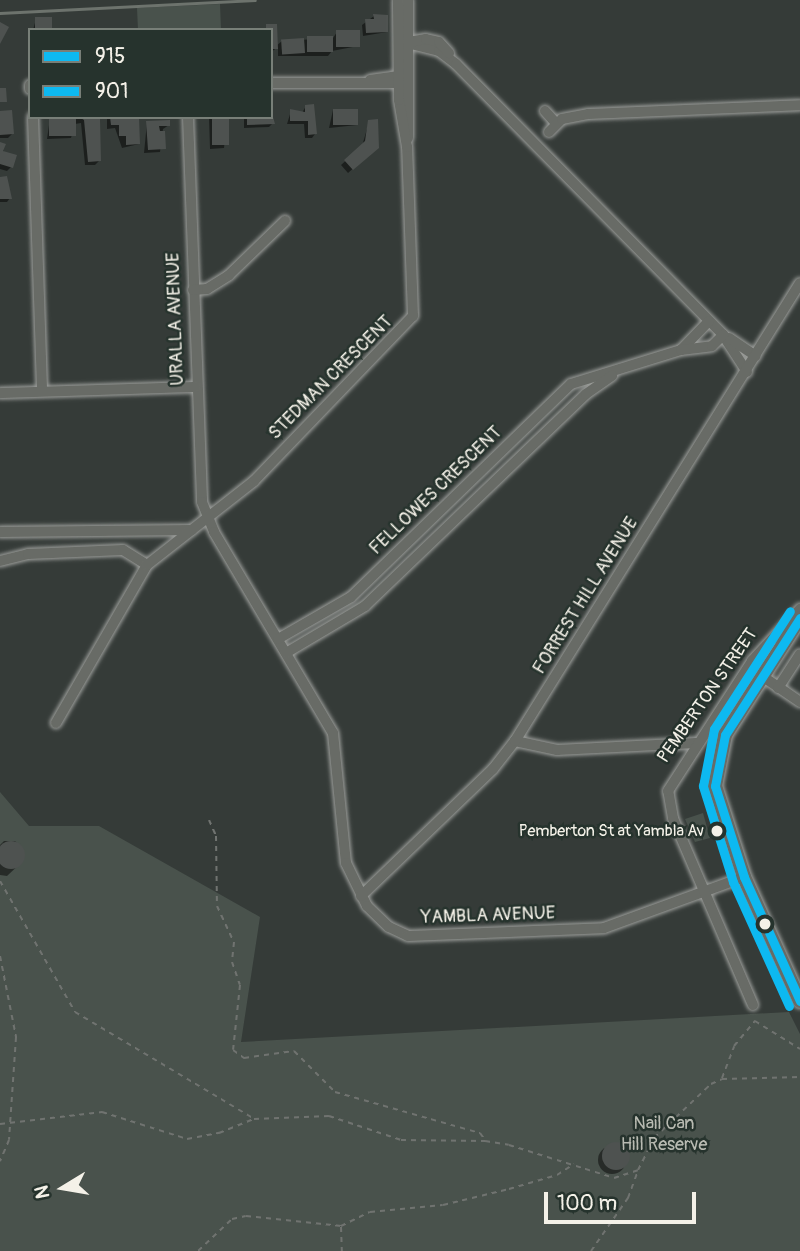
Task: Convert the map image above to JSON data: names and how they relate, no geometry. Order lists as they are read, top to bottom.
{
  "streets": {
    "main road": ["PEMBERTON STREET"],
    "street": [
      "URALLA AVENUE",
      "STEDMAN CRESCENT",
      "FELLOWES CRESCENT",
      "FORREST HILL AVENUE",
      "YAMBLA AVENUE"
    ]
  },
  "crossings": [
    ["URALLA AVENUE", "STEDMAN CRESCENT"],
    ["URALLA AVENUE", "YAMBLA AVENUE"],
    ["STEDMAN CRESCENT", "YAMBLA AVENUE"],
    ["FELLOWES CRESCENT", "YAMBLA AVENUE"],
    ["FORREST HILL AVENUE", "YAMBLA AVENUE"],
    ["PEMBERTON STREET", "YAMBLA AVENUE"]
  ],
  "parks": ["Nail Can Hill Reserve"],
  "places": ["Pemberton St at Yambla Av"],
  "lines": ["transit line 901", "transit line 915"],
  "legend": ["915", "901"],
  "scale_bar": "100 m",
  "north": "left"
}
